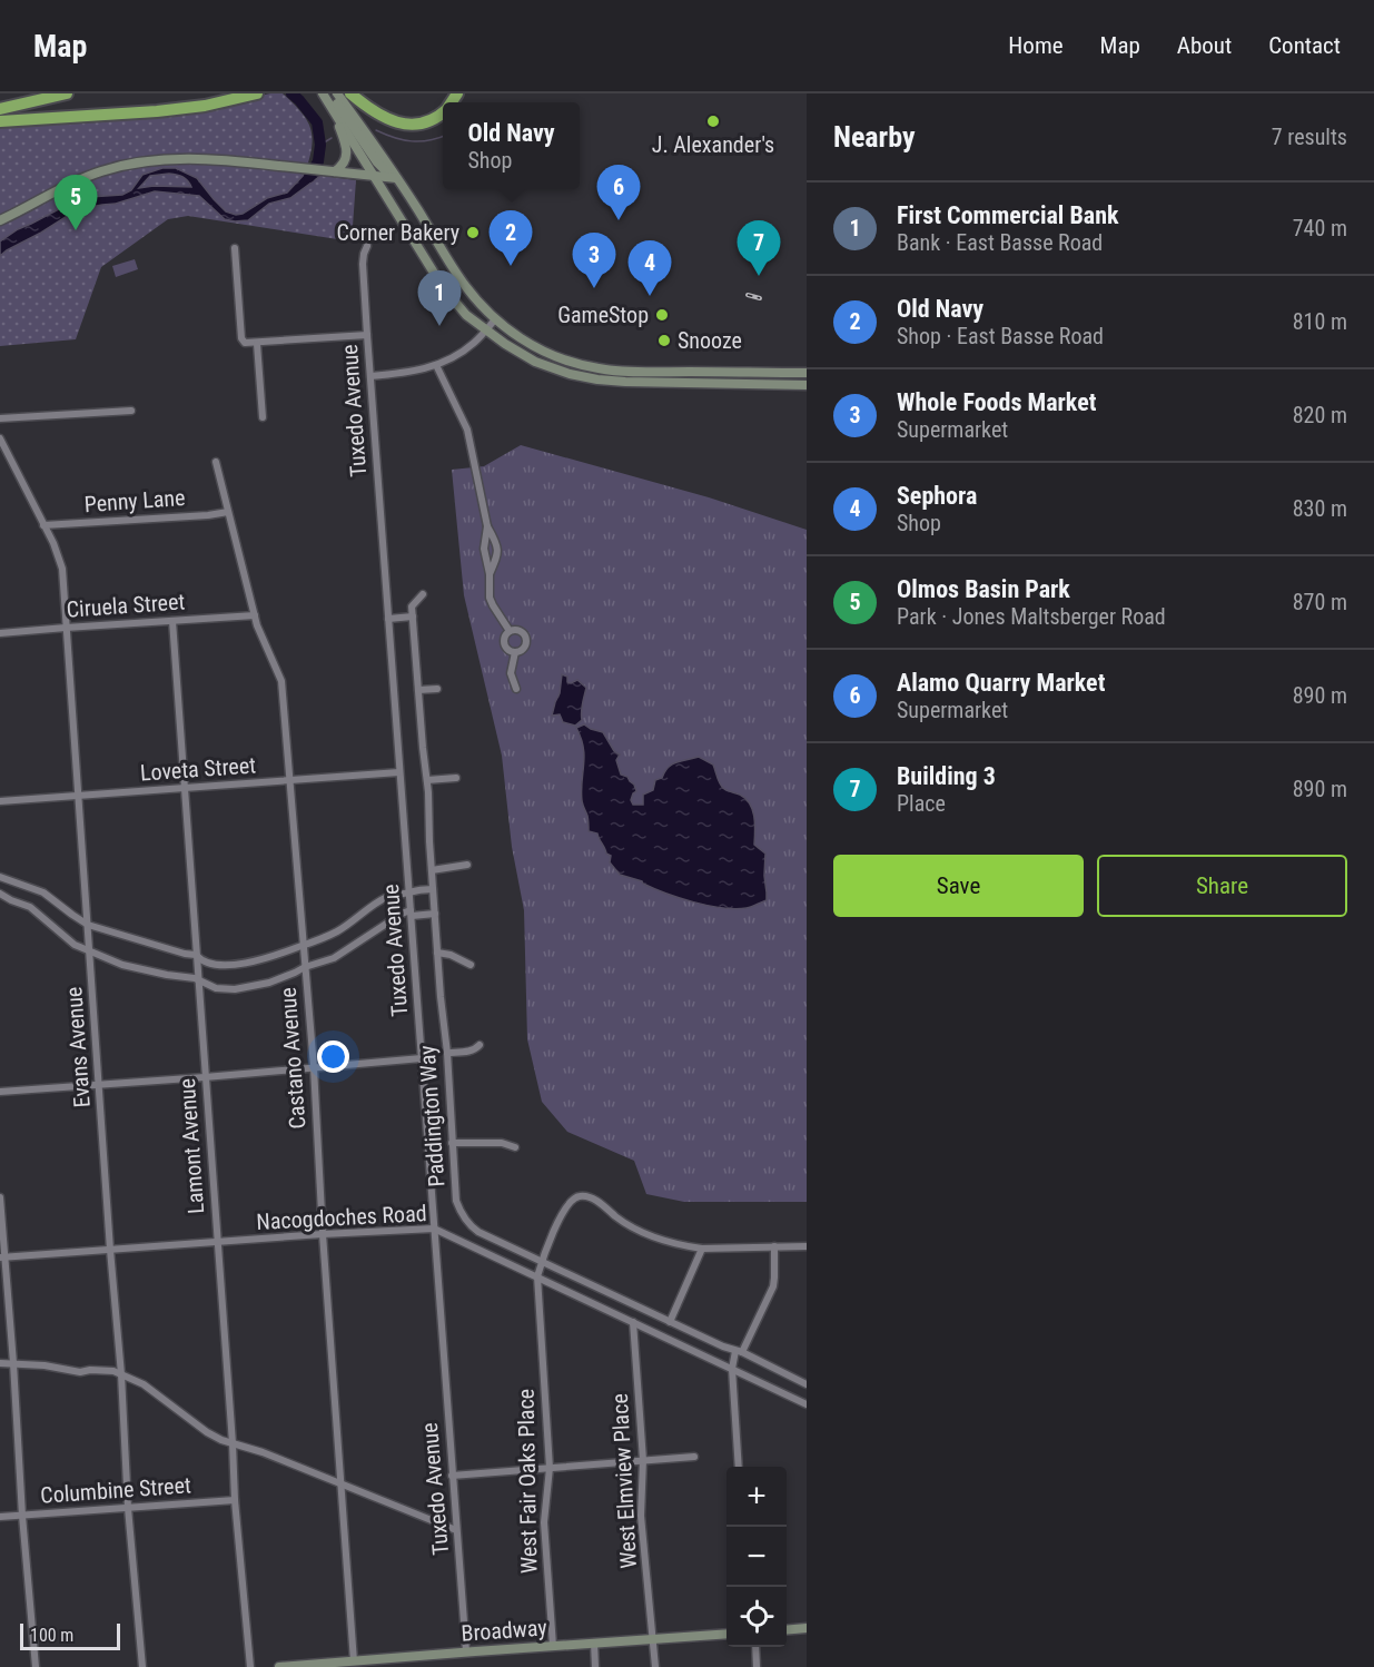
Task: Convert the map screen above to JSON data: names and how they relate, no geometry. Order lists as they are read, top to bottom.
{
  "streets": {
    "main road": ["Broadway"],
    "street": [
      "Tuxedo Avenue",
      "Penny Lane",
      "Ciruela Street",
      "Loveta Street",
      "Evans Avenue",
      "Castano Avenue",
      "Paddington Way",
      "Lamont Avenue",
      "Nacogdoches Road",
      "West Fair Oaks Place",
      "West Elmview Place",
      "Columbine Street"
    ]
  },
  "crossings": [
    ["Tuxedo Avenue", "Loveta Street"],
    ["Tuxedo Avenue", "Nacogdoches Road"],
    ["Tuxedo Avenue", "Broadway"],
    ["Penny Lane", "Evans Avenue"],
    ["Penny Lane", "Castano Avenue"],
    ["Ciruela Street", "Evans Avenue"],
    ["Ciruela Street", "Castano Avenue"],
    ["Ciruela Street", "Lamont Avenue"],
    ["Loveta Street", "Evans Avenue"],
    ["Loveta Street", "Castano Avenue"],
    ["Loveta Street", "Lamont Avenue"],
    ["Evans Avenue", "Nacogdoches Road"],
    ["Evans Avenue", "Columbine Street"],
    ["Castano Avenue", "Nacogdoches Road"],
    ["Castano Avenue", "Broadway"],
    ["Paddington Way", "West Fair Oaks Place"],
    ["Lamont Avenue", "Nacogdoches Road"],
    ["Lamont Avenue", "Columbine Street"],
    ["Nacogdoches Road", "West Fair Oaks Place"],
    ["Nacogdoches Road", "West Elmview Place"],
    ["West Fair Oaks Place", "Broadway"],
    ["West Elmview Place", "Broadway"]
  ],
  "places": [
    "J. Alexander's",
    "Corner Bakery",
    "GameStop",
    "Snooze"
  ],
  "scale_bar": "100 m",
  "page": {
    "header": "Map",
    "nav": [
      "Home",
      "Map",
      "About",
      "Contact"
    ],
    "heading": ["Nearby", "7 results"],
    "popup": ["Old Navy", "Shop"],
    "pins": [
      "6",
      "5",
      "2",
      "7",
      "3",
      "4",
      "1"
    ],
    "list": [
      {
        "mark": "1",
        "name": "First Commercial Bank",
        "note": "Bank · East Basse Road",
        "value": "740 m"
      },
      {
        "mark": "2",
        "name": "Old Navy",
        "note": "Shop · East Basse Road",
        "value": "810 m"
      },
      {
        "mark": "3",
        "name": "Whole Foods Market",
        "note": "Supermarket",
        "value": "820 m"
      },
      {
        "mark": "4",
        "name": "Sephora",
        "note": "Shop",
        "value": "830 m"
      },
      {
        "mark": "5",
        "name": "Olmos Basin Park",
        "note": "Park · Jones Maltsberger Road",
        "value": "870 m"
      },
      {
        "mark": "6",
        "name": "Alamo Quarry Market",
        "note": "Supermarket",
        "value": "890 m"
      },
      {
        "mark": "7",
        "name": "Building 3",
        "note": "Place",
        "value": "890 m"
      }
    ],
    "buttons": ["Save", "Share"],
    "map_buttons": ["+", "−"],
    "scale": "100 m"
  }
}
